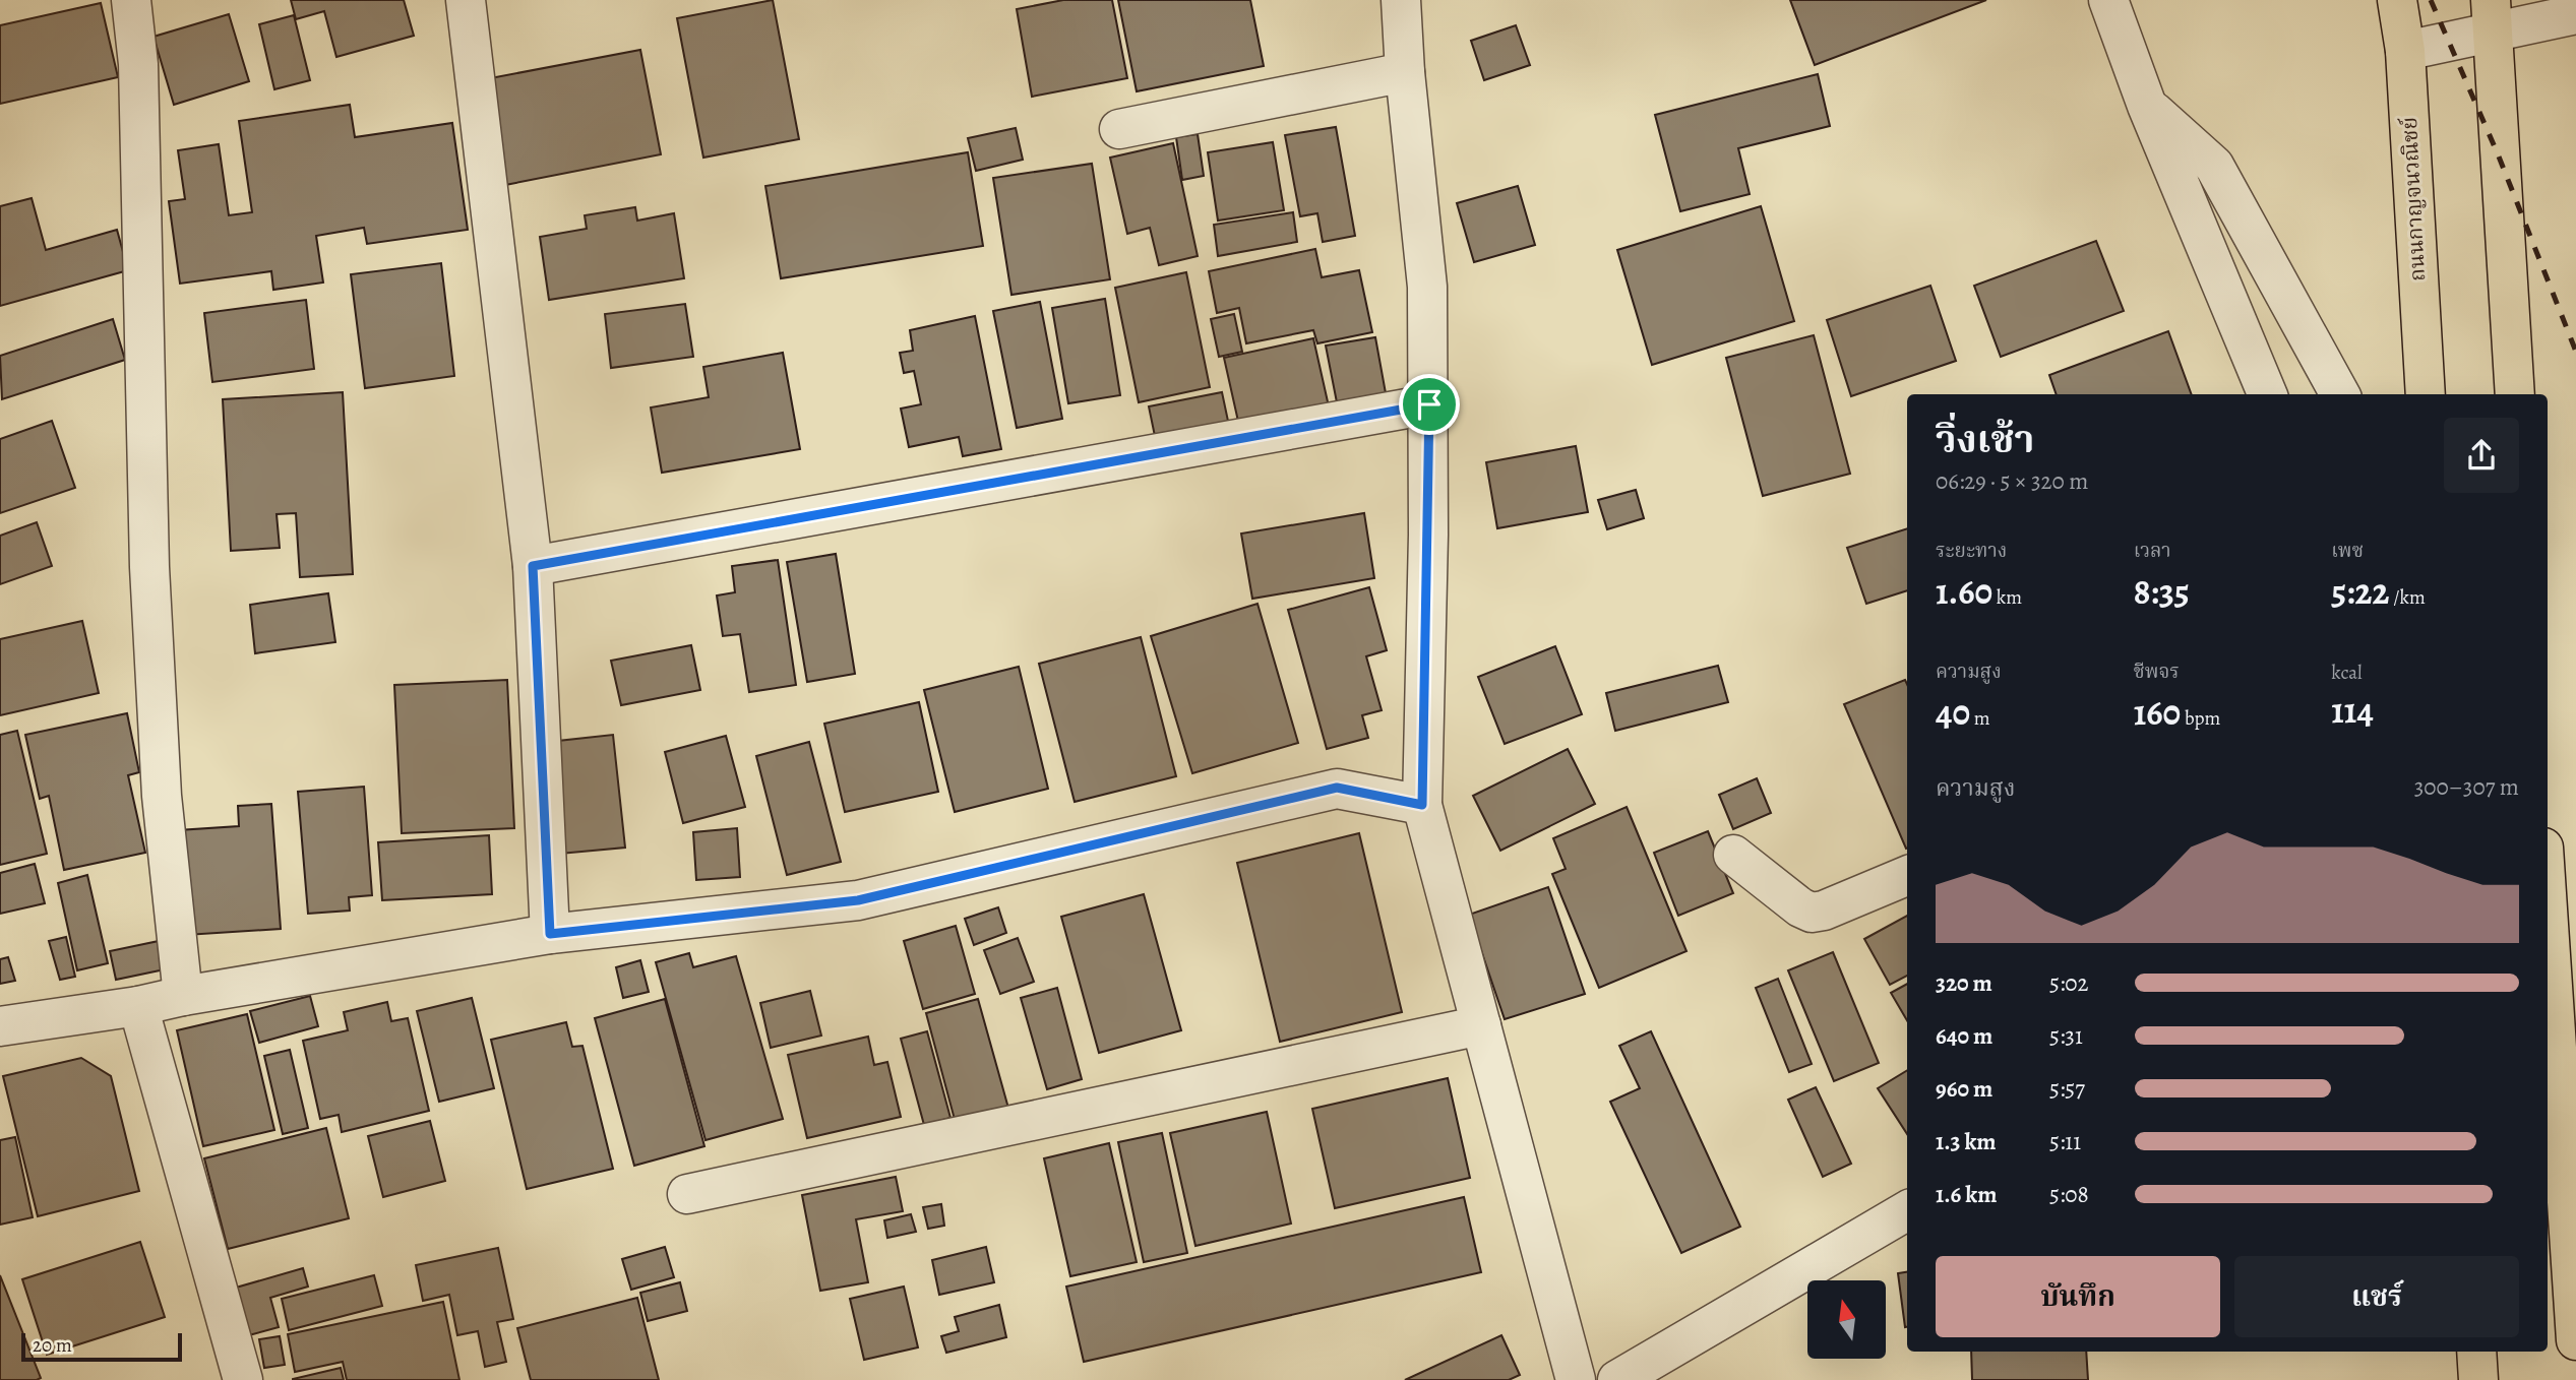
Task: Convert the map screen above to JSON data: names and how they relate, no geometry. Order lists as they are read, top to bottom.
{
  "streets": {
    "highway": ["ถนนกาญจนวณิชย์"]
  },
  "scale_bar": "20 m",
  "north": "top",
  "page": {
    "heading": ["วิ่งเช้า", "06:29 · 5 × 320 m"],
    "stats": [
      ["ระยะทาง", "1.60 km"],
      ["เวลา", "8:35"],
      ["เพซ", "5:22 /km"],
      ["ความสูง", "40 m"],
      ["ชีพจร", "160 bpm"],
      ["kcal", "114"]
    ],
    "chart": ["ความสูง", "300–307 m"],
    "list": [
      {
        "name": "320 m",
        "note": "5:02"
      },
      {
        "name": "640 m",
        "note": "5:31"
      },
      {
        "name": "960 m",
        "note": "5:57"
      },
      {
        "name": "1.3 km",
        "note": "5:11"
      },
      {
        "name": "1.6 km",
        "note": "5:08"
      }
    ],
    "buttons": ["บันทึก", "แชร์"],
    "scale": "20 m"
  }
}
